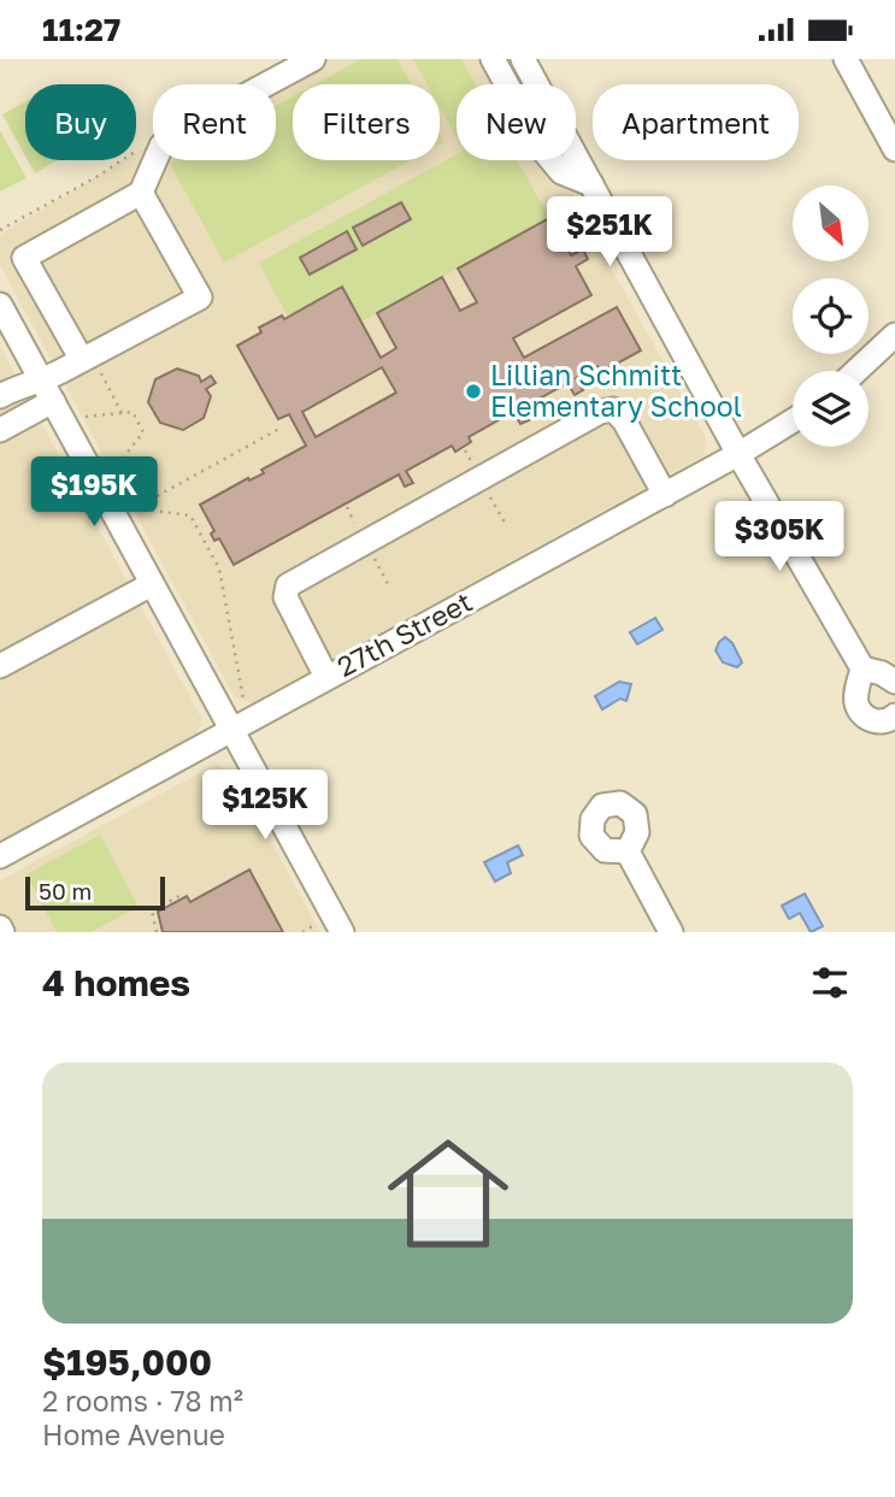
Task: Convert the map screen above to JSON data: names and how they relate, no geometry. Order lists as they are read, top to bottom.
{
  "streets": {
    "street": ["27th Street"]
  },
  "places": ["Lillian Schmitt Elementary School"],
  "scale_bar": "50 m",
  "north": "bottom right",
  "page": {
    "status": "11:27",
    "chip": [
      "Buy",
      "Rent",
      "Filters",
      "New",
      "Apartment"
    ],
    "price": [
      "$251K",
      "$195K",
      "$305K",
      "$125K"
    ],
    "scale": "50 m",
    "heading": "4 homes",
    "list": [
      {
        "name": "$195,000",
        "note": "2 rooms · 78 m² · Home Avenue"
      }
    ]
  }
}
